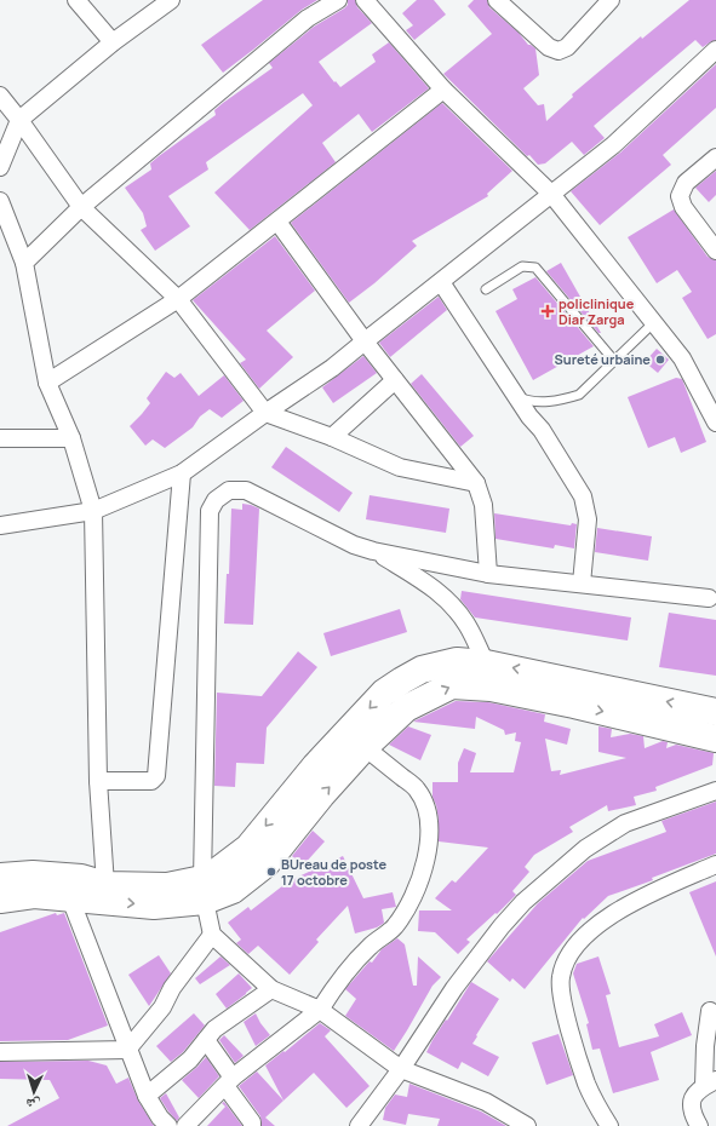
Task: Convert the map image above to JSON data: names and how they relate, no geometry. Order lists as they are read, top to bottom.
{
  "places": {
    "health": ["policlinique Diar Zarga"],
    "other": ["Sureté urbaine", "BUreau de poste 17 octobre"]
  },
  "north": "bottom"
}
